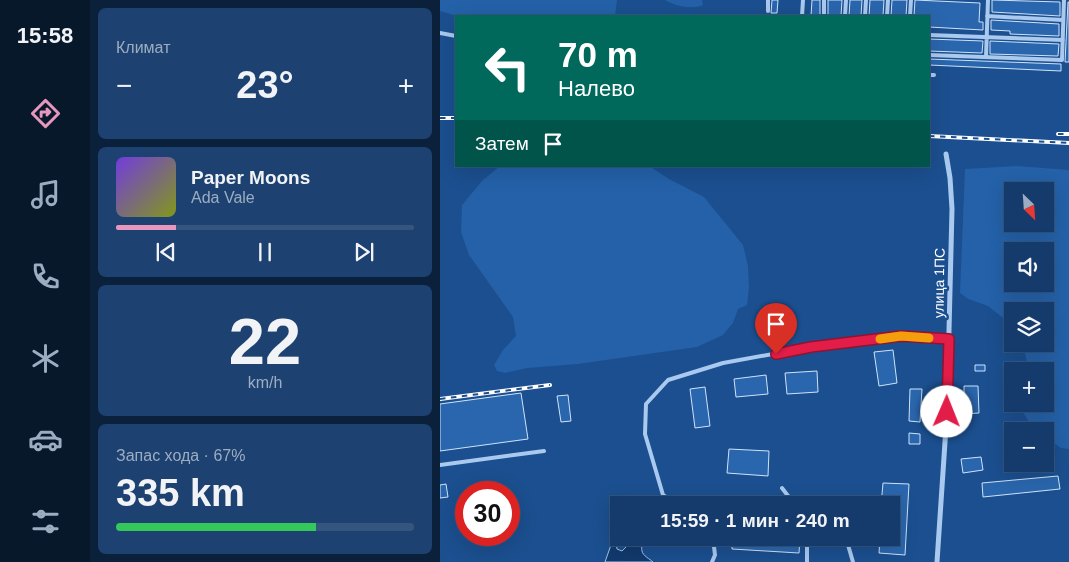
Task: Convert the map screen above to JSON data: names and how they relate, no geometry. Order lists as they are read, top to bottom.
{
  "streets": {
    "street": ["улица 1ПС"]
  },
  "north": "bottom right",
  "page": {
    "tabs": "15:58",
    "tile": [
      "Климат",
      ["22", "km/h"],
      ["Запас хода · 67%", "335 km"]
    ],
    "turn": ["70 m", "Налево"],
    "heat": ["−", "23°", "+"],
    "then": "Затем",
    "song": ["Paper Moons", "Ada Vale"],
    "map_buttons": ["+", "−"],
    "limit": "30",
    "trip": "15:59 · 1 мин · 240 m"
  }
}
